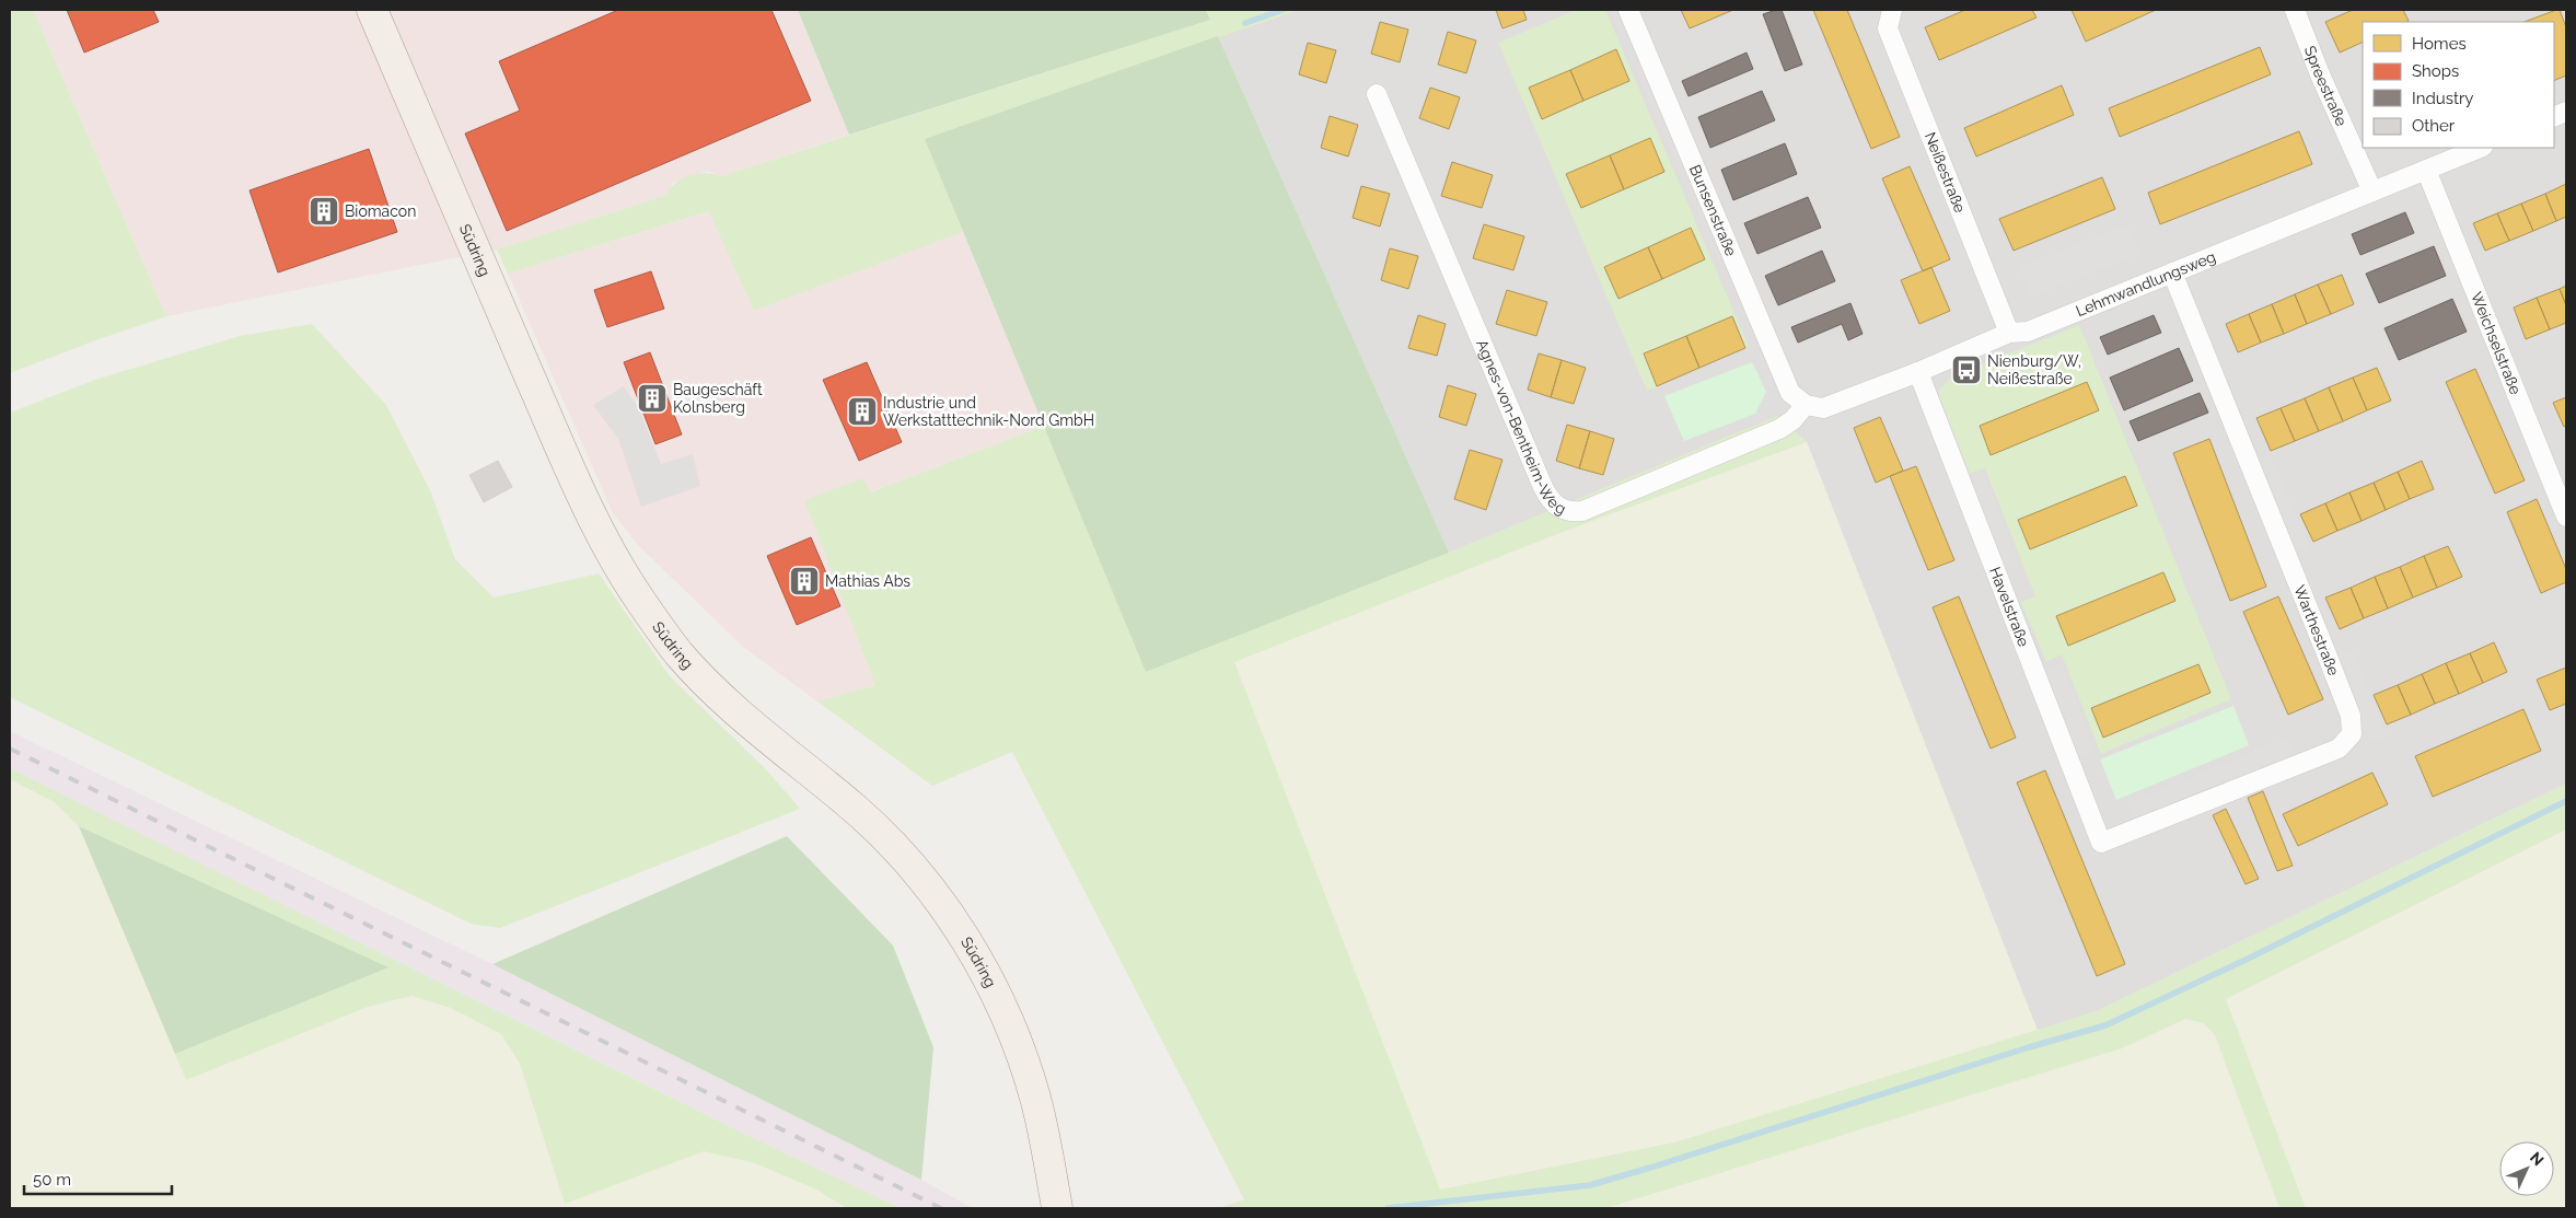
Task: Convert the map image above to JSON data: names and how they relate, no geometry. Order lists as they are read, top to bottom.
{
  "streets": {
    "main road": ["Südring"],
    "street": [
      "Spreestraße",
      "Neißestraße",
      "Bunsenstraße",
      "Lehmwandlungsweg",
      "Weichselstraße",
      "Agnes-von-Bentheim-Weg",
      "Havelstraße",
      "Warthestraße"
    ]
  },
  "crossings": [
    ["Spreestraße", "Lehmwandlungsweg"],
    ["Neißestraße", "Lehmwandlungsweg"],
    ["Bunsenstraße", "Lehmwandlungsweg"],
    ["Bunsenstraße", "Agnes-von-Bentheim-Weg"],
    ["Lehmwandlungsweg", "Weichselstraße"],
    ["Lehmwandlungsweg", "Agnes-von-Bentheim-Weg"],
    ["Lehmwandlungsweg", "Havelstraße"],
    ["Lehmwandlungsweg", "Warthestraße"],
    ["Havelstraße", "Warthestraße"]
  ],
  "places": {
    "building": [
      "Biomacon",
      "Baugeschäft Kolnsberg",
      "Industrie und Werkstatttechnik-Nord GmbH",
      "Mathias Abs"
    ],
    "bus stop": ["Nienburg/W, Neißestraße"]
  },
  "legend": [
    "Homes",
    "Shops",
    "Industry",
    "Other"
  ],
  "scale_bar": "50 m",
  "north": "top right"
}
